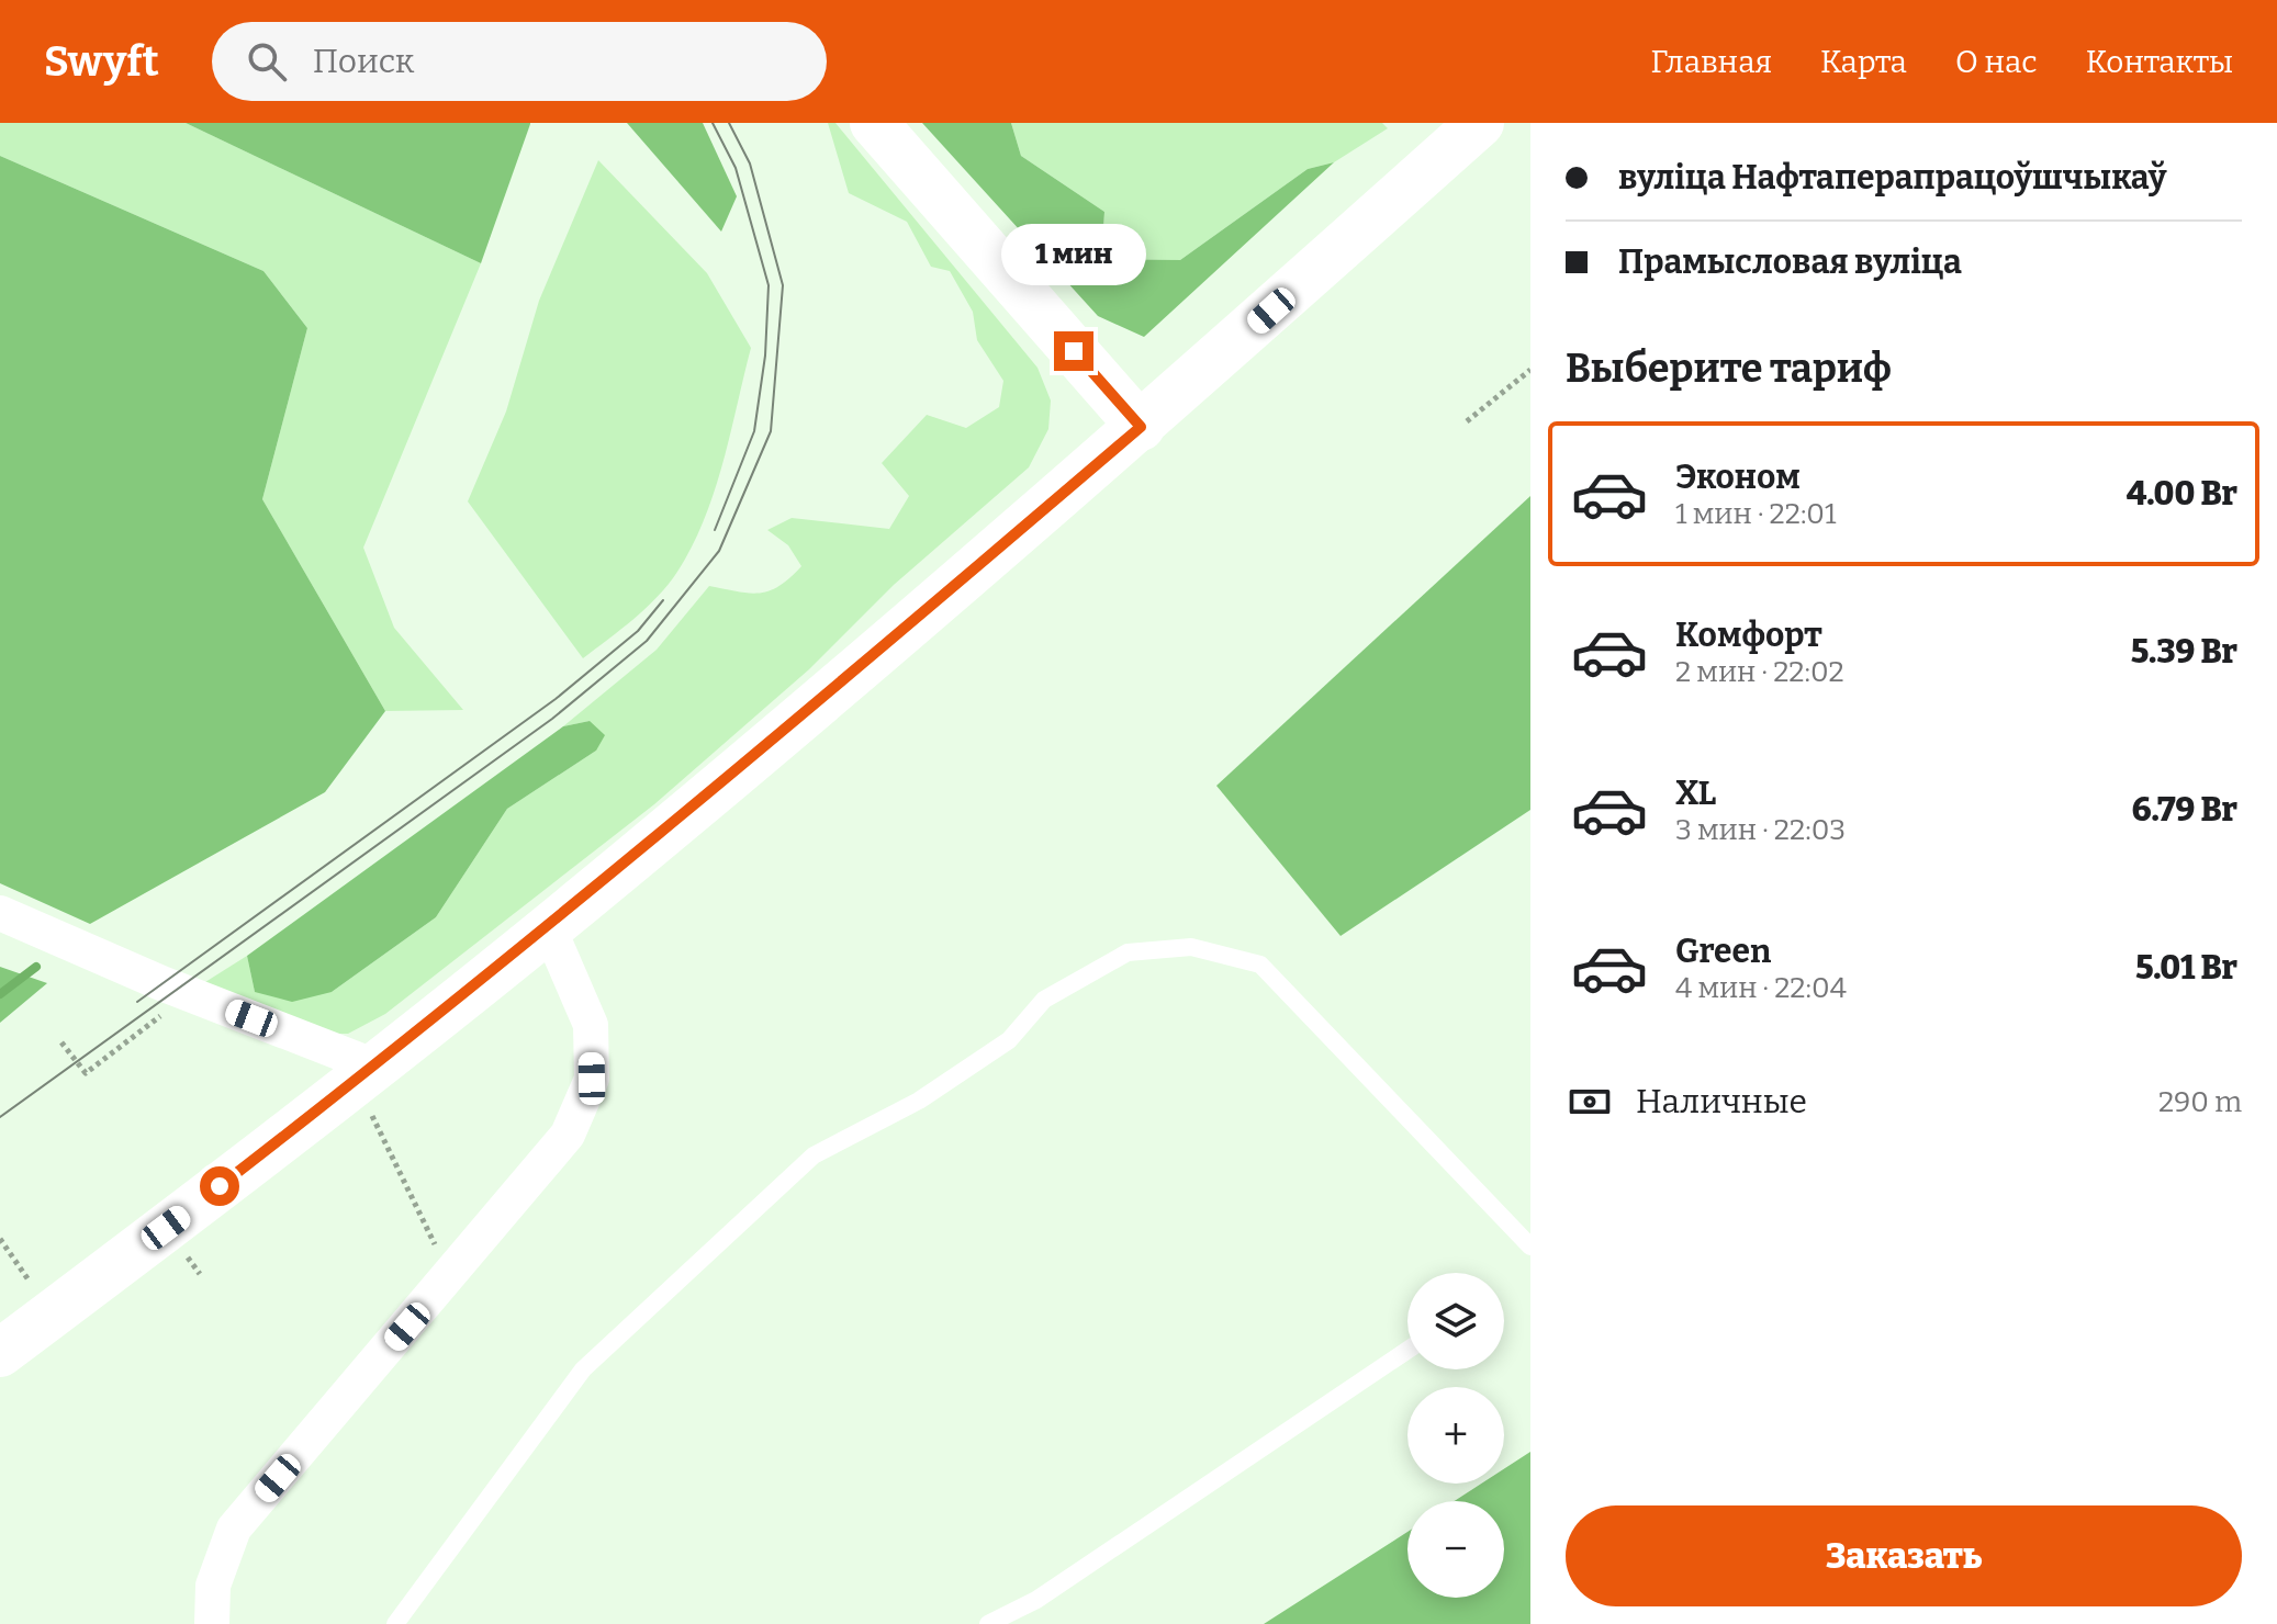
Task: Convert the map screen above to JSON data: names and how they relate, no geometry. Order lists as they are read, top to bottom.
{
  "page": {
    "header": "Swyft",
    "search": "Поиск",
    "nav": [
      "Главная",
      "Карта",
      "О нас",
      "Контакты"
    ],
    "banner": ["вуліца Нафтаперапрацоўшчыкаў", "Прамысловая вуліца"],
    "bubble": "1 мин",
    "heading": "Выберите тариф",
    "list": [
      {
        "name": "Эконом",
        "note": "1 мин · 22:01",
        "value": "4.00 Br"
      },
      {
        "name": "Комфорт",
        "note": "2 мин · 22:02",
        "value": "5.39 Br"
      },
      {
        "name": "XL",
        "note": "3 мин · 22:03",
        "value": "6.79 Br"
      },
      {
        "name": "Green",
        "note": "4 мин · 22:04",
        "value": "5.01 Br"
      }
    ],
    "pay": ["Наличные", "290 m"],
    "map_buttons": ["+", "−"],
    "buttons": "Заказать"
  }
}
